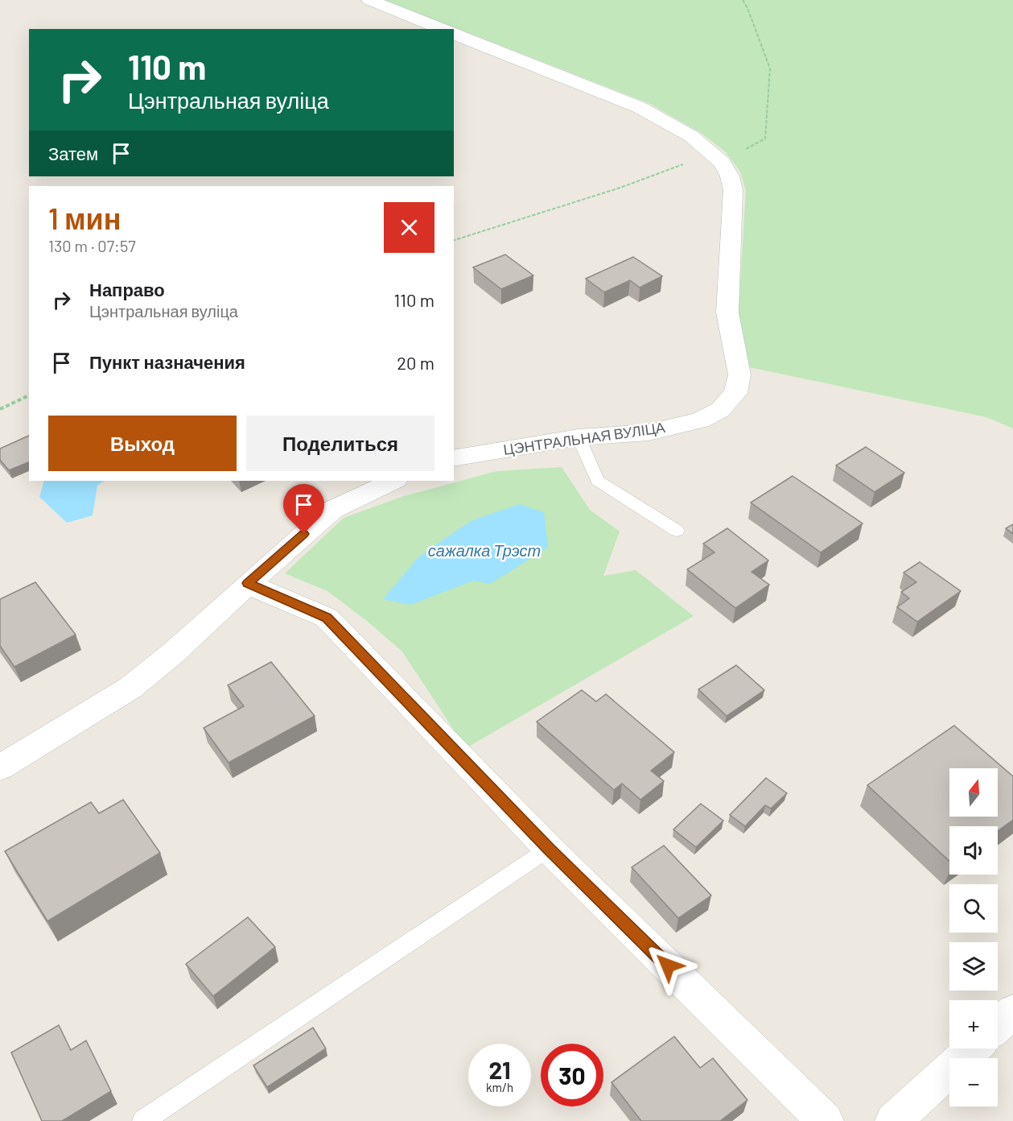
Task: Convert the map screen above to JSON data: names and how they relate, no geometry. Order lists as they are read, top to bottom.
{
  "streets": {
    "street": ["ЦЭНТРАЛЬНАЯ ВУЛІЦА"]
  },
  "water": ["сажалка Трэст"],
  "north": "top",
  "page": {
    "turn": ["110 m", "Цэнтральная вуліца"],
    "then": "Затем",
    "heading": ["1 мин", "130 m · 07:57"],
    "list": [
      {
        "name": "Направо",
        "note": "Цэнтральная вуліца",
        "value": "110 m"
      },
      {
        "name": "Пункт назначения",
        "value": "20 m"
      }
    ],
    "buttons": ["Выход", "Поделиться"],
    "map_buttons": ["+", "−"],
    "speed": "21 km/h",
    "limit": "30"
  }
}
